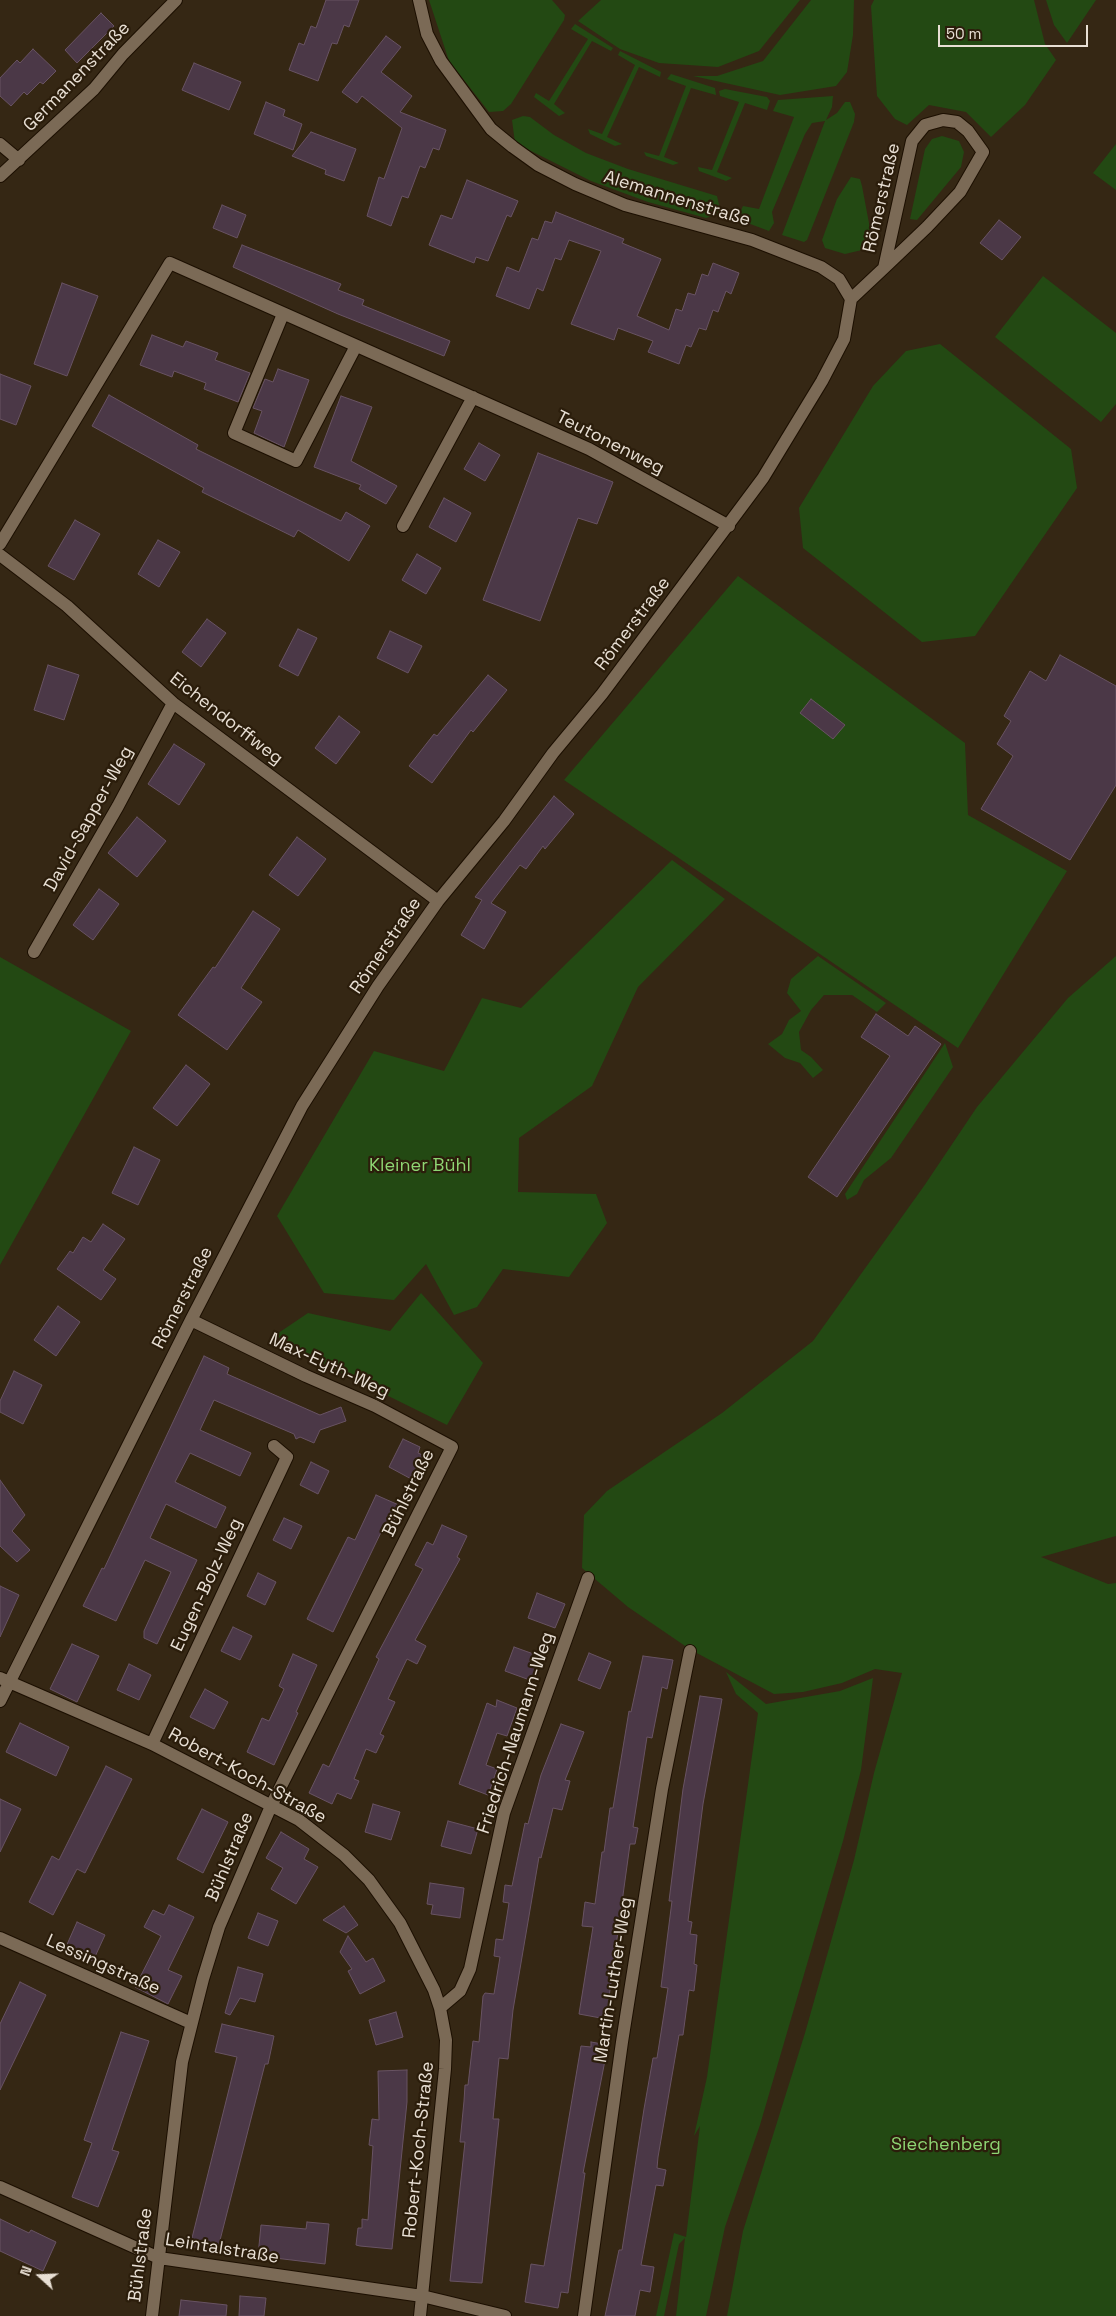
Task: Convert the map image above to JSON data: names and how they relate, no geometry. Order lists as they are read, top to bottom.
{
  "streets": {
    "street": [
      "Germanenstraße",
      "Römerstraße",
      "Alemannenstraße",
      "Teutonenweg",
      "Eichendorffweg",
      "David-Sapper-Weg",
      "Max-Eyth-Weg",
      "Bühlstraße",
      "Eugen-Bolz-Weg",
      "Friedrich-Naumann-Weg",
      "Robert-Koch-Straße",
      "Lessingstraße",
      "Martin-Luther-Weg",
      "Leintalstraße"
    ]
  },
  "crossings": [
    ["Römerstraße", "Alemannenstraße"],
    ["Römerstraße", "Teutonenweg"],
    ["Römerstraße", "Eichendorffweg"],
    ["Römerstraße", "Max-Eyth-Weg"],
    ["Römerstraße", "Robert-Koch-Straße"],
    ["Eichendorffweg", "David-Sapper-Weg"],
    ["Max-Eyth-Weg", "Bühlstraße"],
    ["Bühlstraße", "Robert-Koch-Straße"],
    ["Bühlstraße", "Lessingstraße"],
    ["Bühlstraße", "Leintalstraße"],
    ["Eugen-Bolz-Weg", "Robert-Koch-Straße"],
    ["Friedrich-Naumann-Weg", "Robert-Koch-Straße"],
    ["Robert-Koch-Straße", "Leintalstraße"]
  ],
  "parks": ["Kleiner Bühl", "Siechenberg"],
  "scale_bar": "50 m",
  "north": "left"
}
